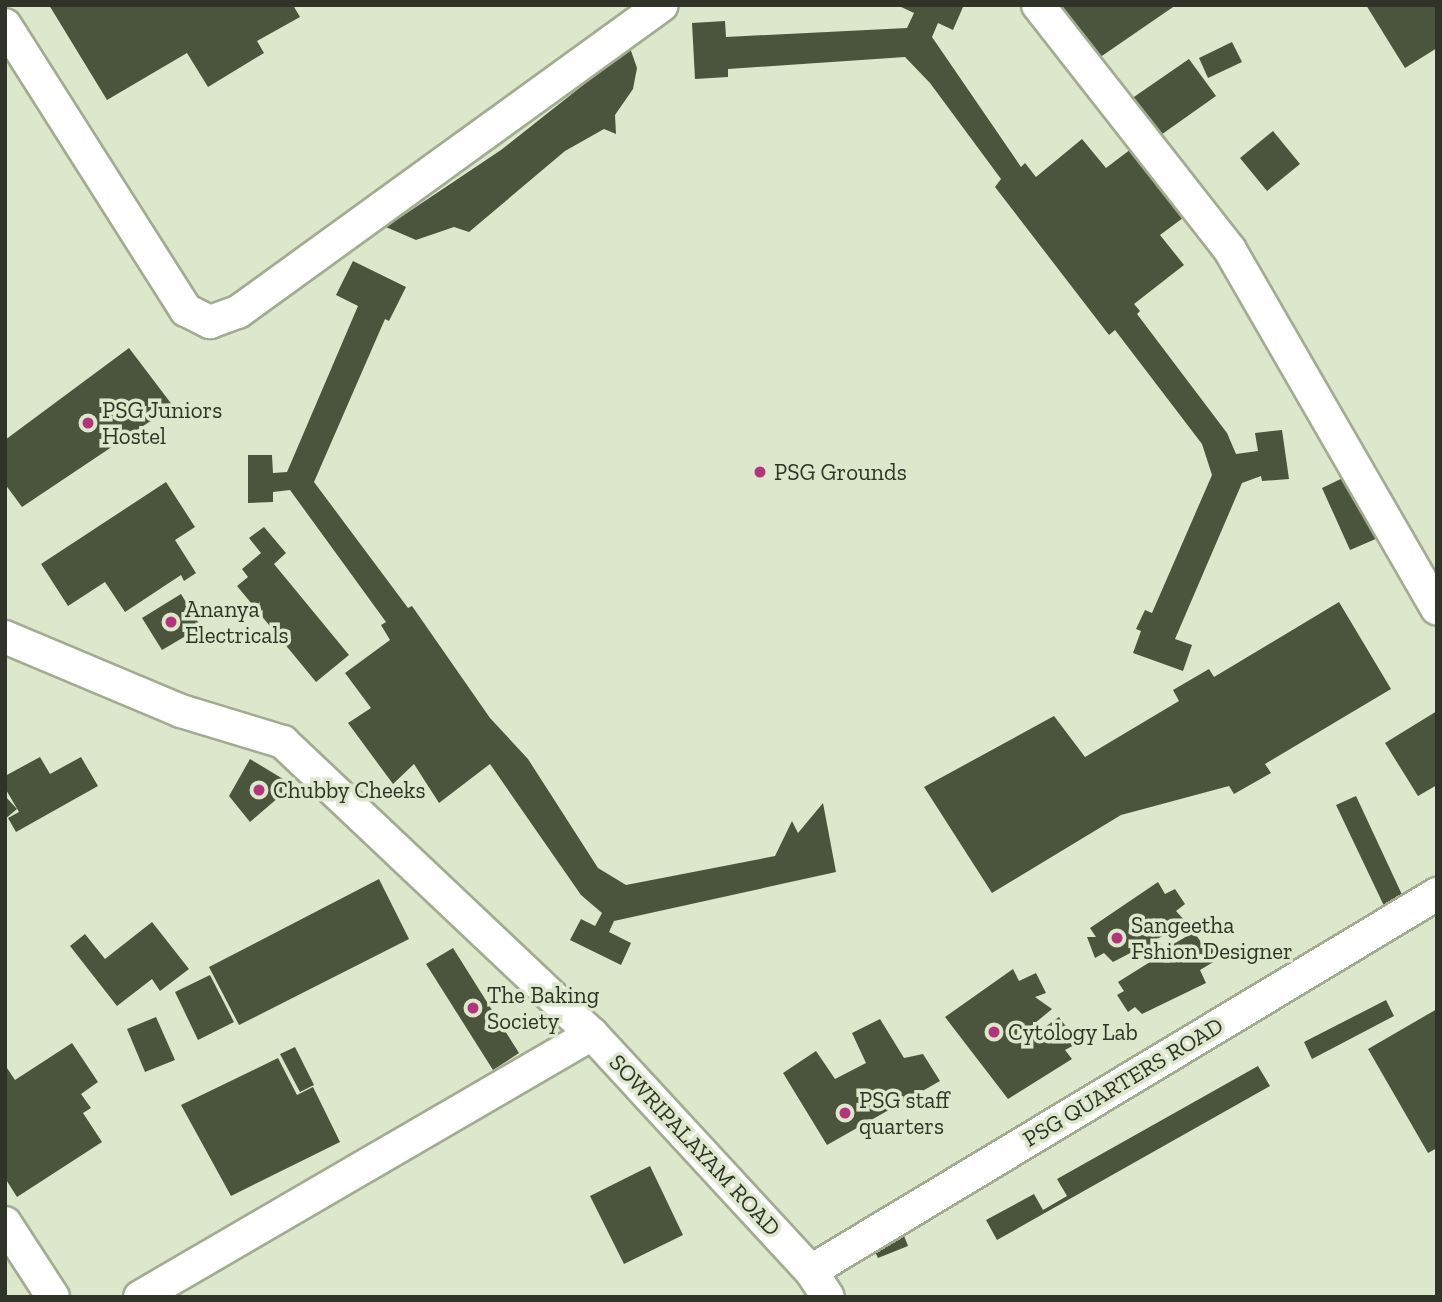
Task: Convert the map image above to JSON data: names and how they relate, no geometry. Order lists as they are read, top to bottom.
{
  "streets": {
    "street": ["PSG QUARTERS ROAD", "SOWRIPALAYAM ROAD"]
  },
  "crossings": [
    ["PSG QUARTERS ROAD", "SOWRIPALAYAM ROAD"]
  ],
  "places": [
    "PSG Juniors Hostel",
    "PSG Grounds",
    "Ananya Electricals",
    "Chubby Cheeks",
    "Sangeetha Fshion Designer",
    "The Baking Society",
    "Cytology Lab",
    "PSG staff quarters"
  ]
}
